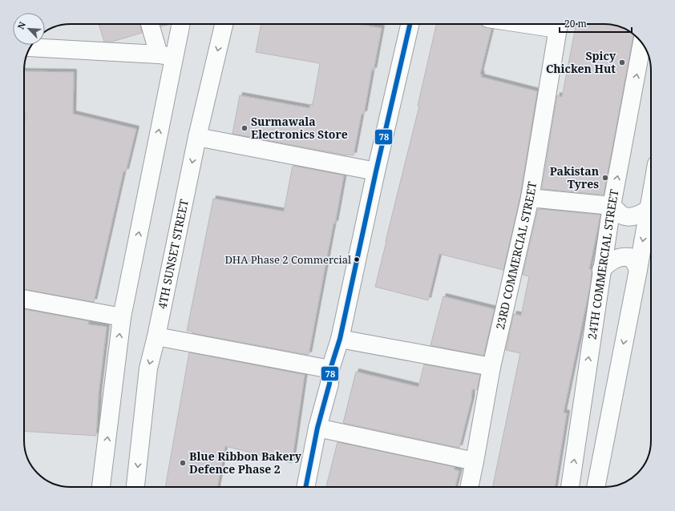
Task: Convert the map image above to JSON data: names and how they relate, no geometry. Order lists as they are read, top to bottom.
{
  "streets": {
    "street": ["4TH SUNSET STREET", "23RD COMMERCIAL STREET", "24TH COMMERCIAL STREET"]
  },
  "places": [
    "Spicy Chicken Hut",
    "Surmawala Electronics Store",
    "Pakistan Tyres",
    "DHA Phase 2 Commercial",
    "Blue Ribbon Bakery Defence Phase 2"
  ],
  "lines": ["transit line 78"],
  "scale_bar": "20 m",
  "north": "top left"
}
